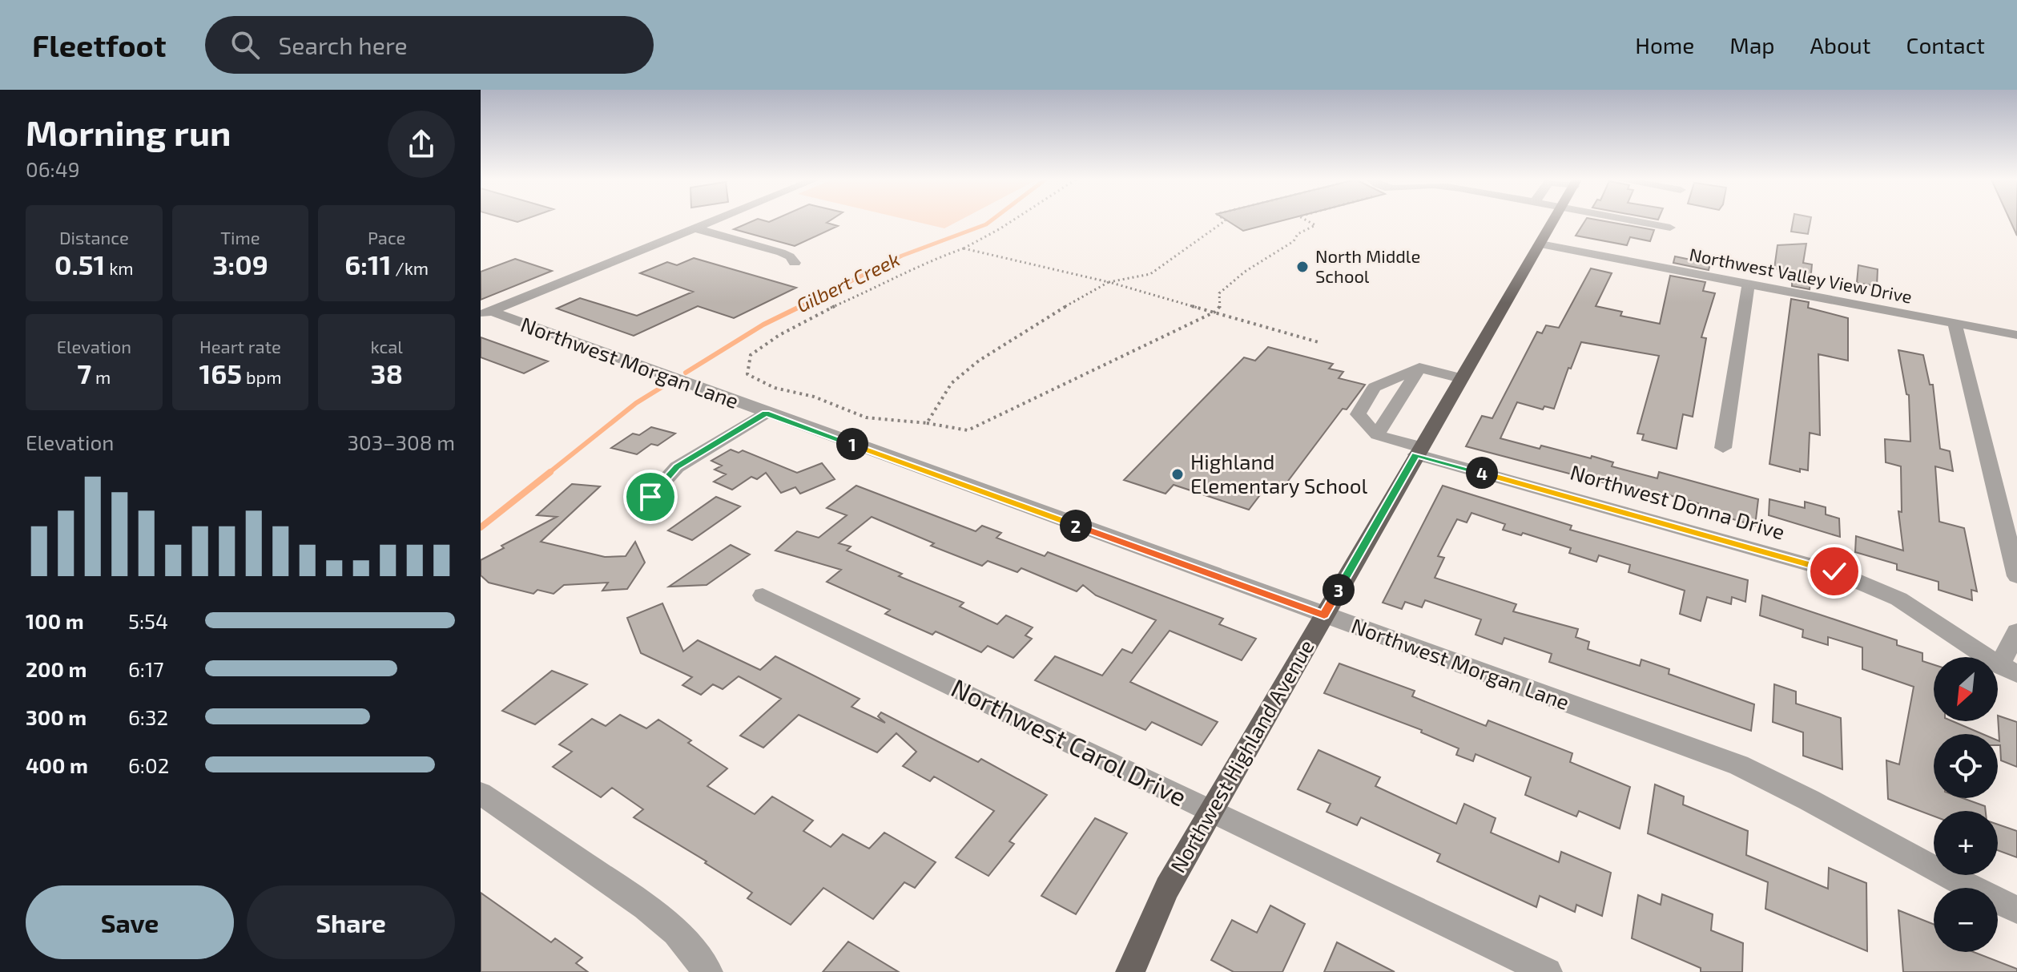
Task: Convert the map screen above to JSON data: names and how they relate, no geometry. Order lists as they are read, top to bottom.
{
  "streets": {
    "main road": ["Northwest Highland Avenue"],
    "street": [
      "Northwest Valley View Drive",
      "Northwest Morgan Lane",
      "Northwest Donna Drive",
      "Northwest Carol Drive"
    ]
  },
  "crossings": [
    ["Northwest Valley View Drive", "Northwest Highland Avenue"],
    ["Northwest Morgan Lane", "Northwest Highland Avenue"],
    ["Northwest Donna Drive", "Northwest Highland Avenue"],
    ["Northwest Carol Drive", "Northwest Highland Avenue"]
  ],
  "water": ["Gilbert Creek"],
  "places": ["North Middle School", "Highland Elementary School"],
  "north": "bottom left",
  "page": {
    "header": "Fleetfoot",
    "search": "Search here",
    "nav": [
      "Home",
      "Map",
      "About",
      "Contact"
    ],
    "heading": ["Morning run", "06:49"],
    "stats": [
      ["Distance", "0.51 km"],
      ["Time", "3:09"],
      ["Pace", "6:11 /km"],
      ["Elevation", "7 m"],
      ["Heart rate", "165 bpm"],
      ["kcal", "38"]
    ],
    "chart": ["Elevation", "303–308 m"],
    "pins": [
      "1",
      "4",
      "2",
      "3"
    ],
    "list": [
      {
        "name": "100 m",
        "note": "5:54"
      },
      {
        "name": "200 m",
        "note": "6:17"
      },
      {
        "name": "300 m",
        "note": "6:32"
      },
      {
        "name": "400 m",
        "note": "6:02"
      }
    ],
    "map_buttons": ["+", "−"],
    "buttons": ["Save", "Share"]
  }
}
